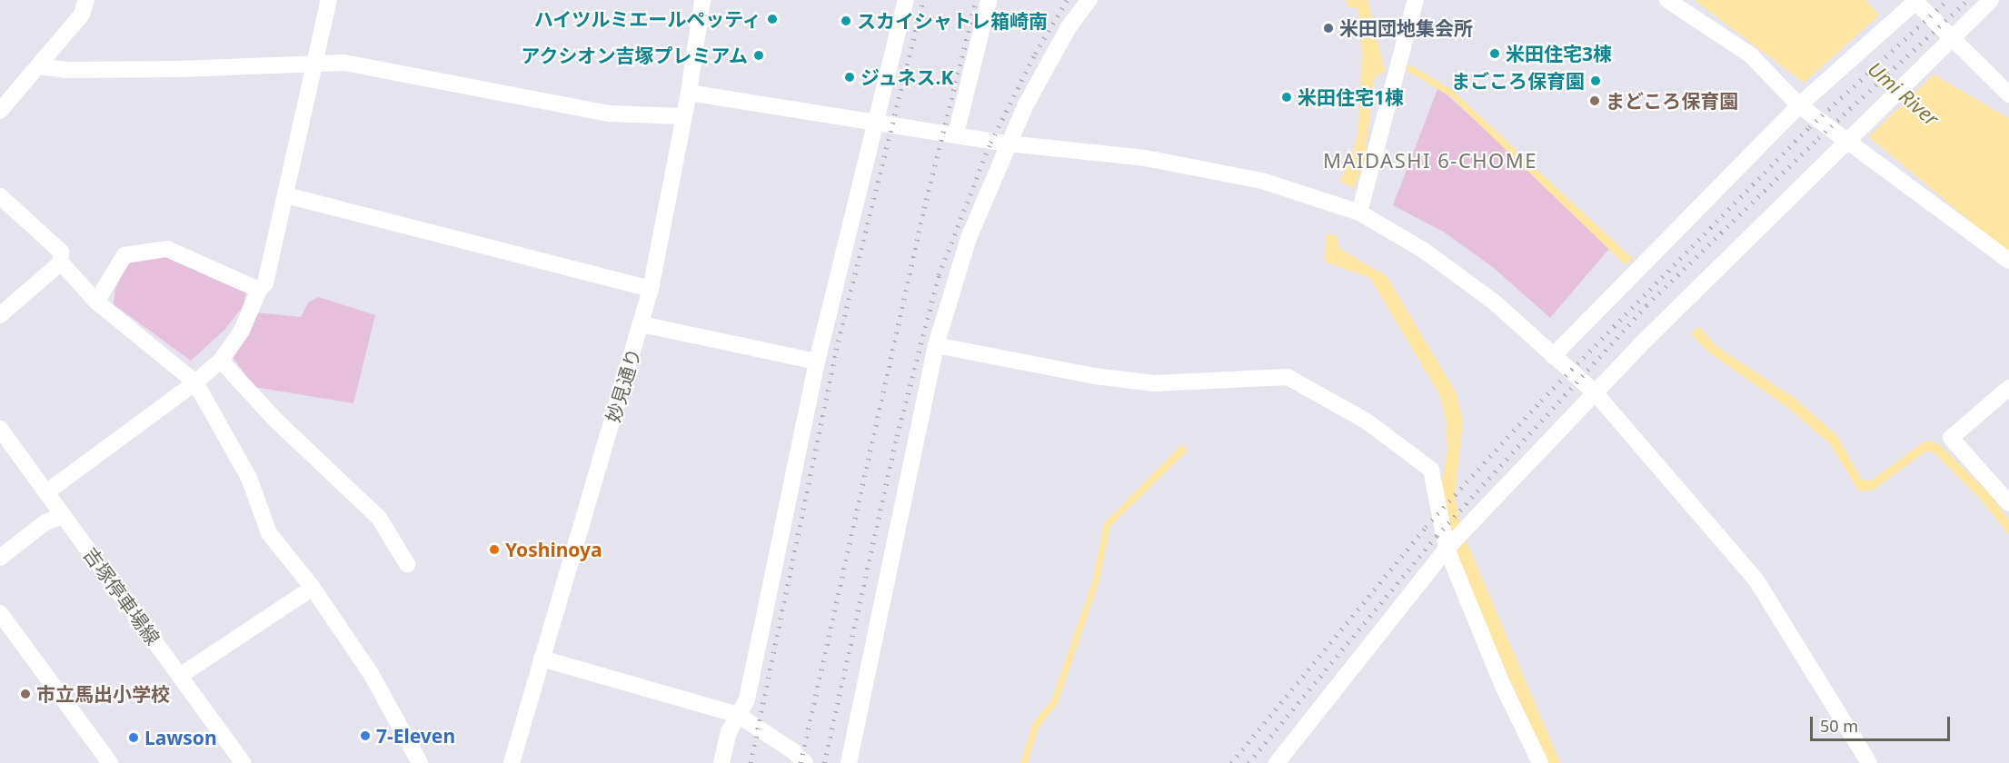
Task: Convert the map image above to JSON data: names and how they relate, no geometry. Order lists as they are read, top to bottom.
{
  "streets": {
    "street": ["妙見通り", "吉塚停車場線"]
  },
  "districts": ["MAIDASHI 6-CHOME"],
  "water": ["Umi River"],
  "places": [
    "ハイツルミエールペッティ",
    "スカイシャトレ箱崎南",
    "米田団地集会所",
    "米田住宅3棟",
    "アクシオン吉塚プレミアム",
    "ジュネス.K",
    "まごころ保育園",
    "米田住宅1棟",
    "まどころ保育園",
    "Yoshinoya",
    "市立馬出小学校",
    "7-Eleven",
    "Lawson"
  ],
  "scale_bar": "50 m"
}
